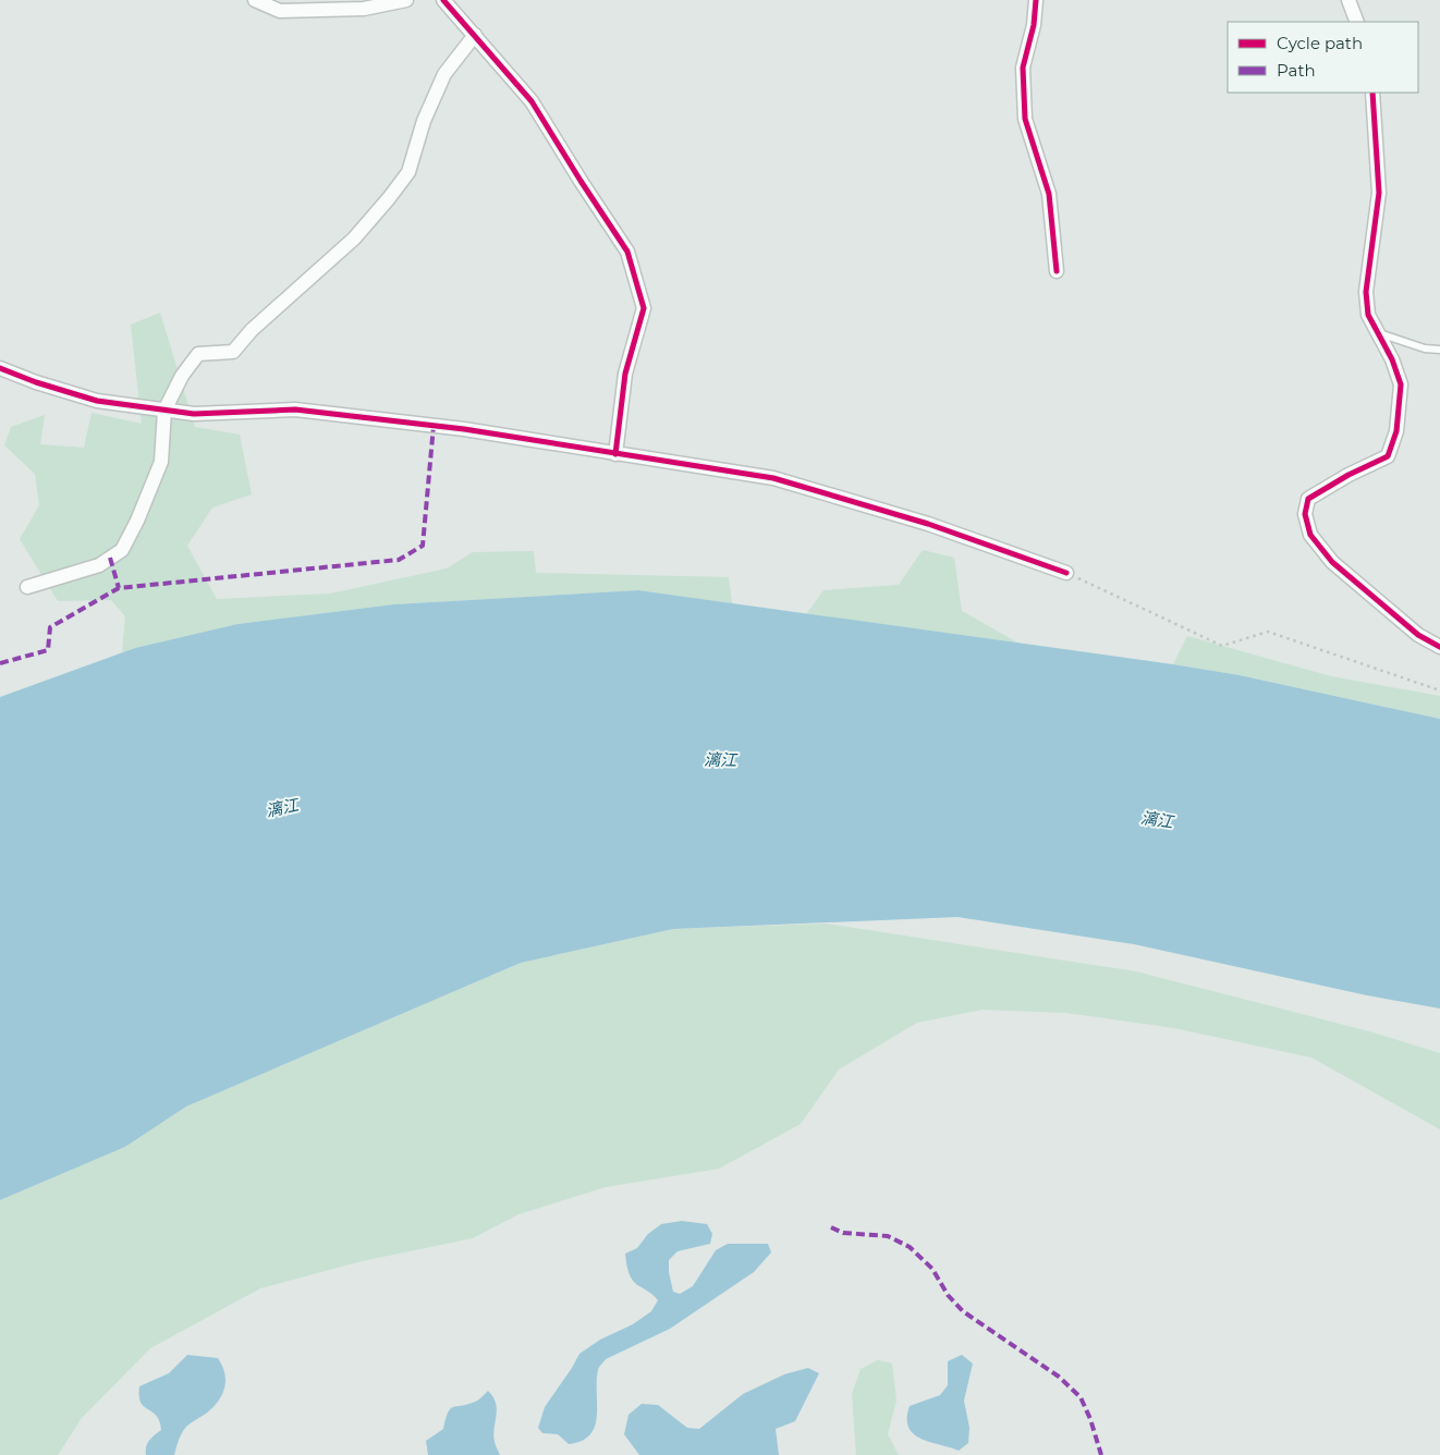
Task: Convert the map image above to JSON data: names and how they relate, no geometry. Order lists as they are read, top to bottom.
{
  "water": ["漓江"],
  "legend": ["Cycle path", "Path"]
}
